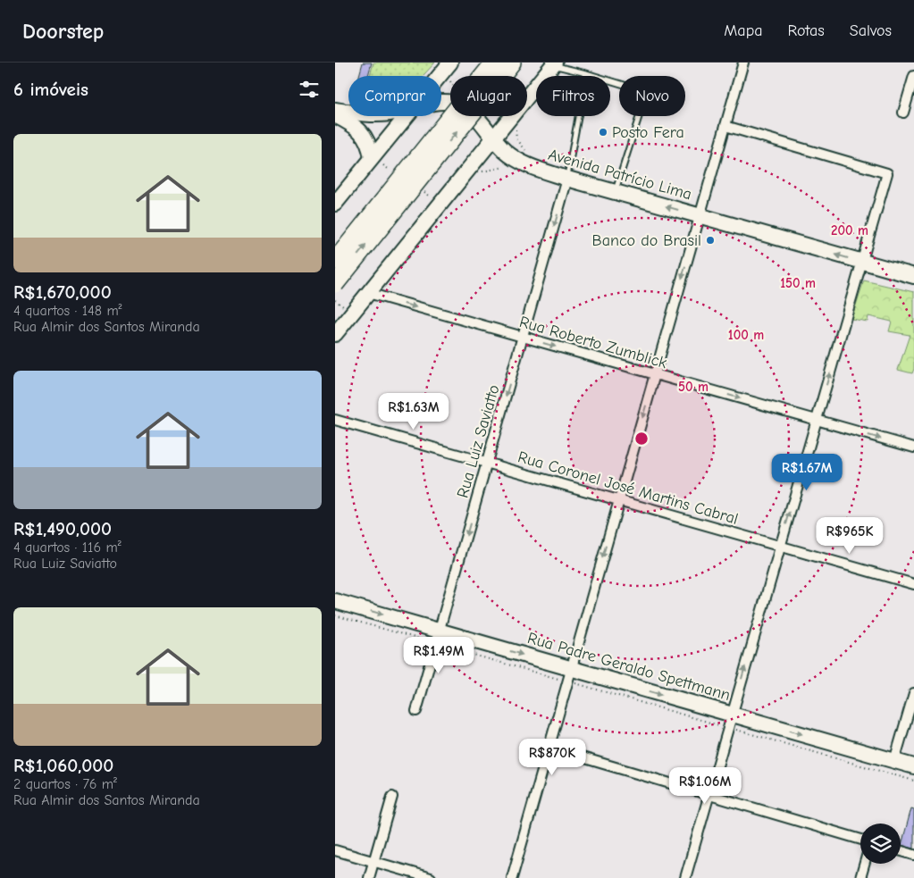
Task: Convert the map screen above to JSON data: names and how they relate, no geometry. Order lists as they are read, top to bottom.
{
  "streets": {
    "main road": ["Avenida Patrício Lima", "Rua Padre Geraldo Spettmann"],
    "street": ["Rua Roberto Zumblick", "Rua Luiz Saviatto", "Rua Coronel José Martins Cabral"]
  },
  "crossings": [
    ["Avenida Patrício Lima", "Rua Luiz Saviatto"],
    ["Rua Roberto Zumblick", "Rua Luiz Saviatto"],
    ["Rua Luiz Saviatto", "Rua Coronel José Martins Cabral"],
    ["Rua Luiz Saviatto", "Rua Padre Geraldo Spettmann"]
  ],
  "one_way": [
    "Avenida Patrício Lima",
    "Rua Roberto Zumblick",
    "Rua Luiz Saviatto",
    "Rua Padre Geraldo Spettmann"
  ],
  "places": ["Posto Fera", "Banco do Brasil"],
  "page": {
    "header": "Doorstep",
    "nav": ["Mapa", "Rotas", "Salvos"],
    "heading": "6 imóveis",
    "chip": [
      "Comprar",
      "Alugar",
      "Filtros",
      "Novo"
    ],
    "list": [
      {
        "name": "R$1,670,000",
        "note": "4 quartos · 148 m² · Rua Almir dos Santos Miranda"
      },
      {
        "name": "R$1,490,000",
        "note": "4 quartos · 116 m² · Rua Luiz Saviatto"
      },
      {
        "name": "R$1,060,000",
        "note": "2 quartos · 76 m² · Rua Almir dos Santos Miranda"
      }
    ],
    "price": [
      "R$1.63M",
      "R$1.67M",
      "R$965K",
      "R$1.49M",
      "R$870K",
      "R$1.06M"
    ]
  },
  "rings": [
    "200 m",
    "150 m",
    "100 m",
    "50 m"
  ]
}
